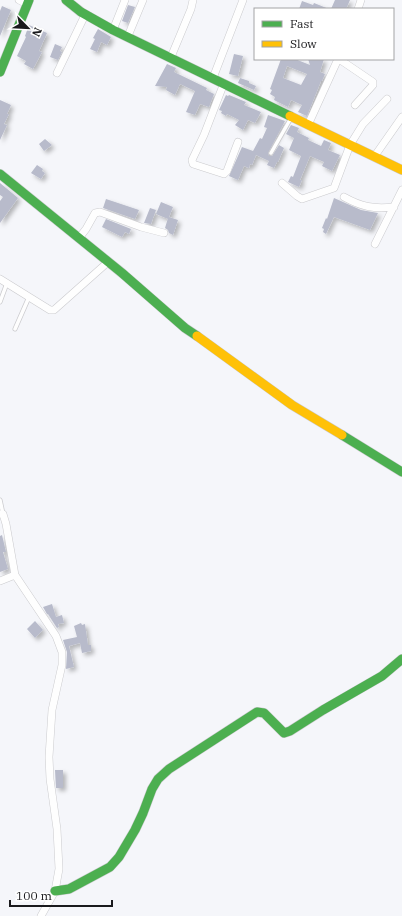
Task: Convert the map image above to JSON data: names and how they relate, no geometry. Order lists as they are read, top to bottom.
{
  "legend": ["Fast", "Slow"],
  "scale_bar": "100 m",
  "north": "bottom right"
}
